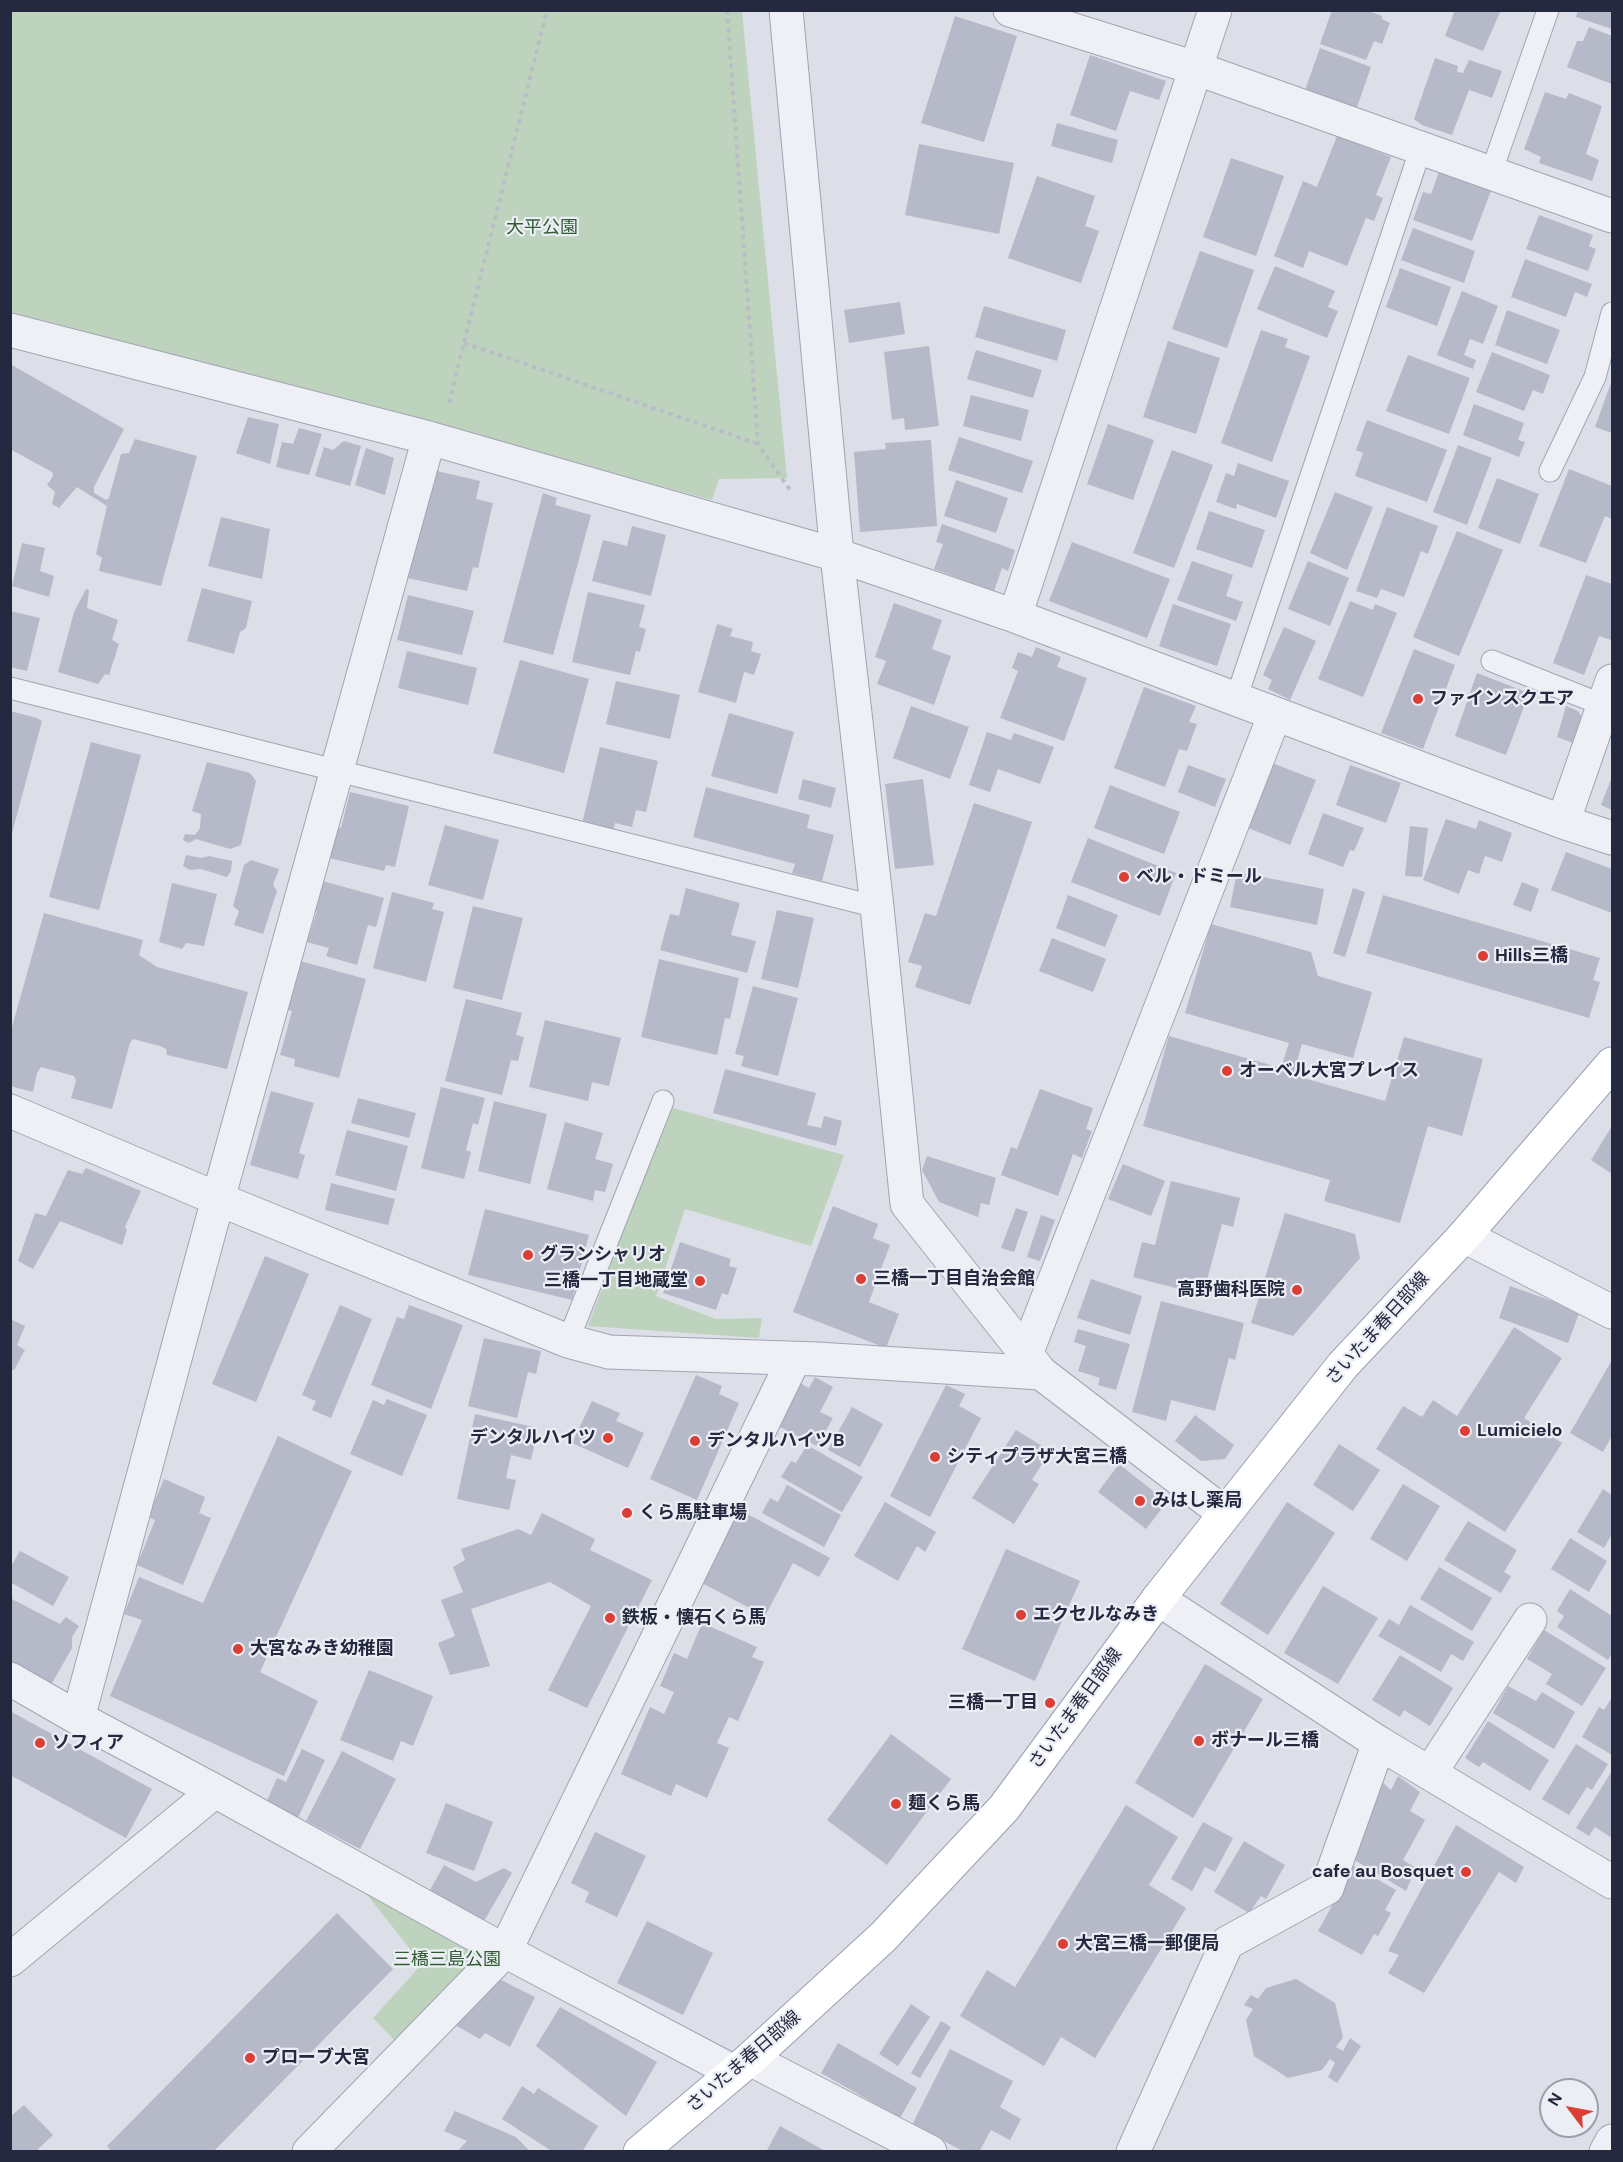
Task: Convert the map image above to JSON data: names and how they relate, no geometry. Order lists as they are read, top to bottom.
{
  "streets": {
    "main road": ["さいたま春日部線"]
  },
  "parks": ["大平公園", "三橋三島公園"],
  "places": [
    "ファインスクエア",
    "ベル・ドミール",
    "Hills三橋",
    "オーベル大宮プレイス",
    "グランシャリオ",
    "三橋一丁目自治会館",
    "三橋一丁目地蔵堂",
    "高野歯科医院",
    "Lumicielo",
    "デンタルハイツ",
    "デンタルハイツB",
    "シティプラザ大宮三橋",
    "みはし薬局",
    "くら馬駐車場",
    "エクセルなみき",
    "鉄板・懐石くら馬",
    "大宮なみき幼稚園",
    "三橋一丁目",
    "ボナール三橋",
    "ソフィア",
    "麺くら馬",
    "cafe au Bosquet",
    "大宮三橋一郵便局",
    "プローブ大宮"
  ],
  "north": "top left"
}
